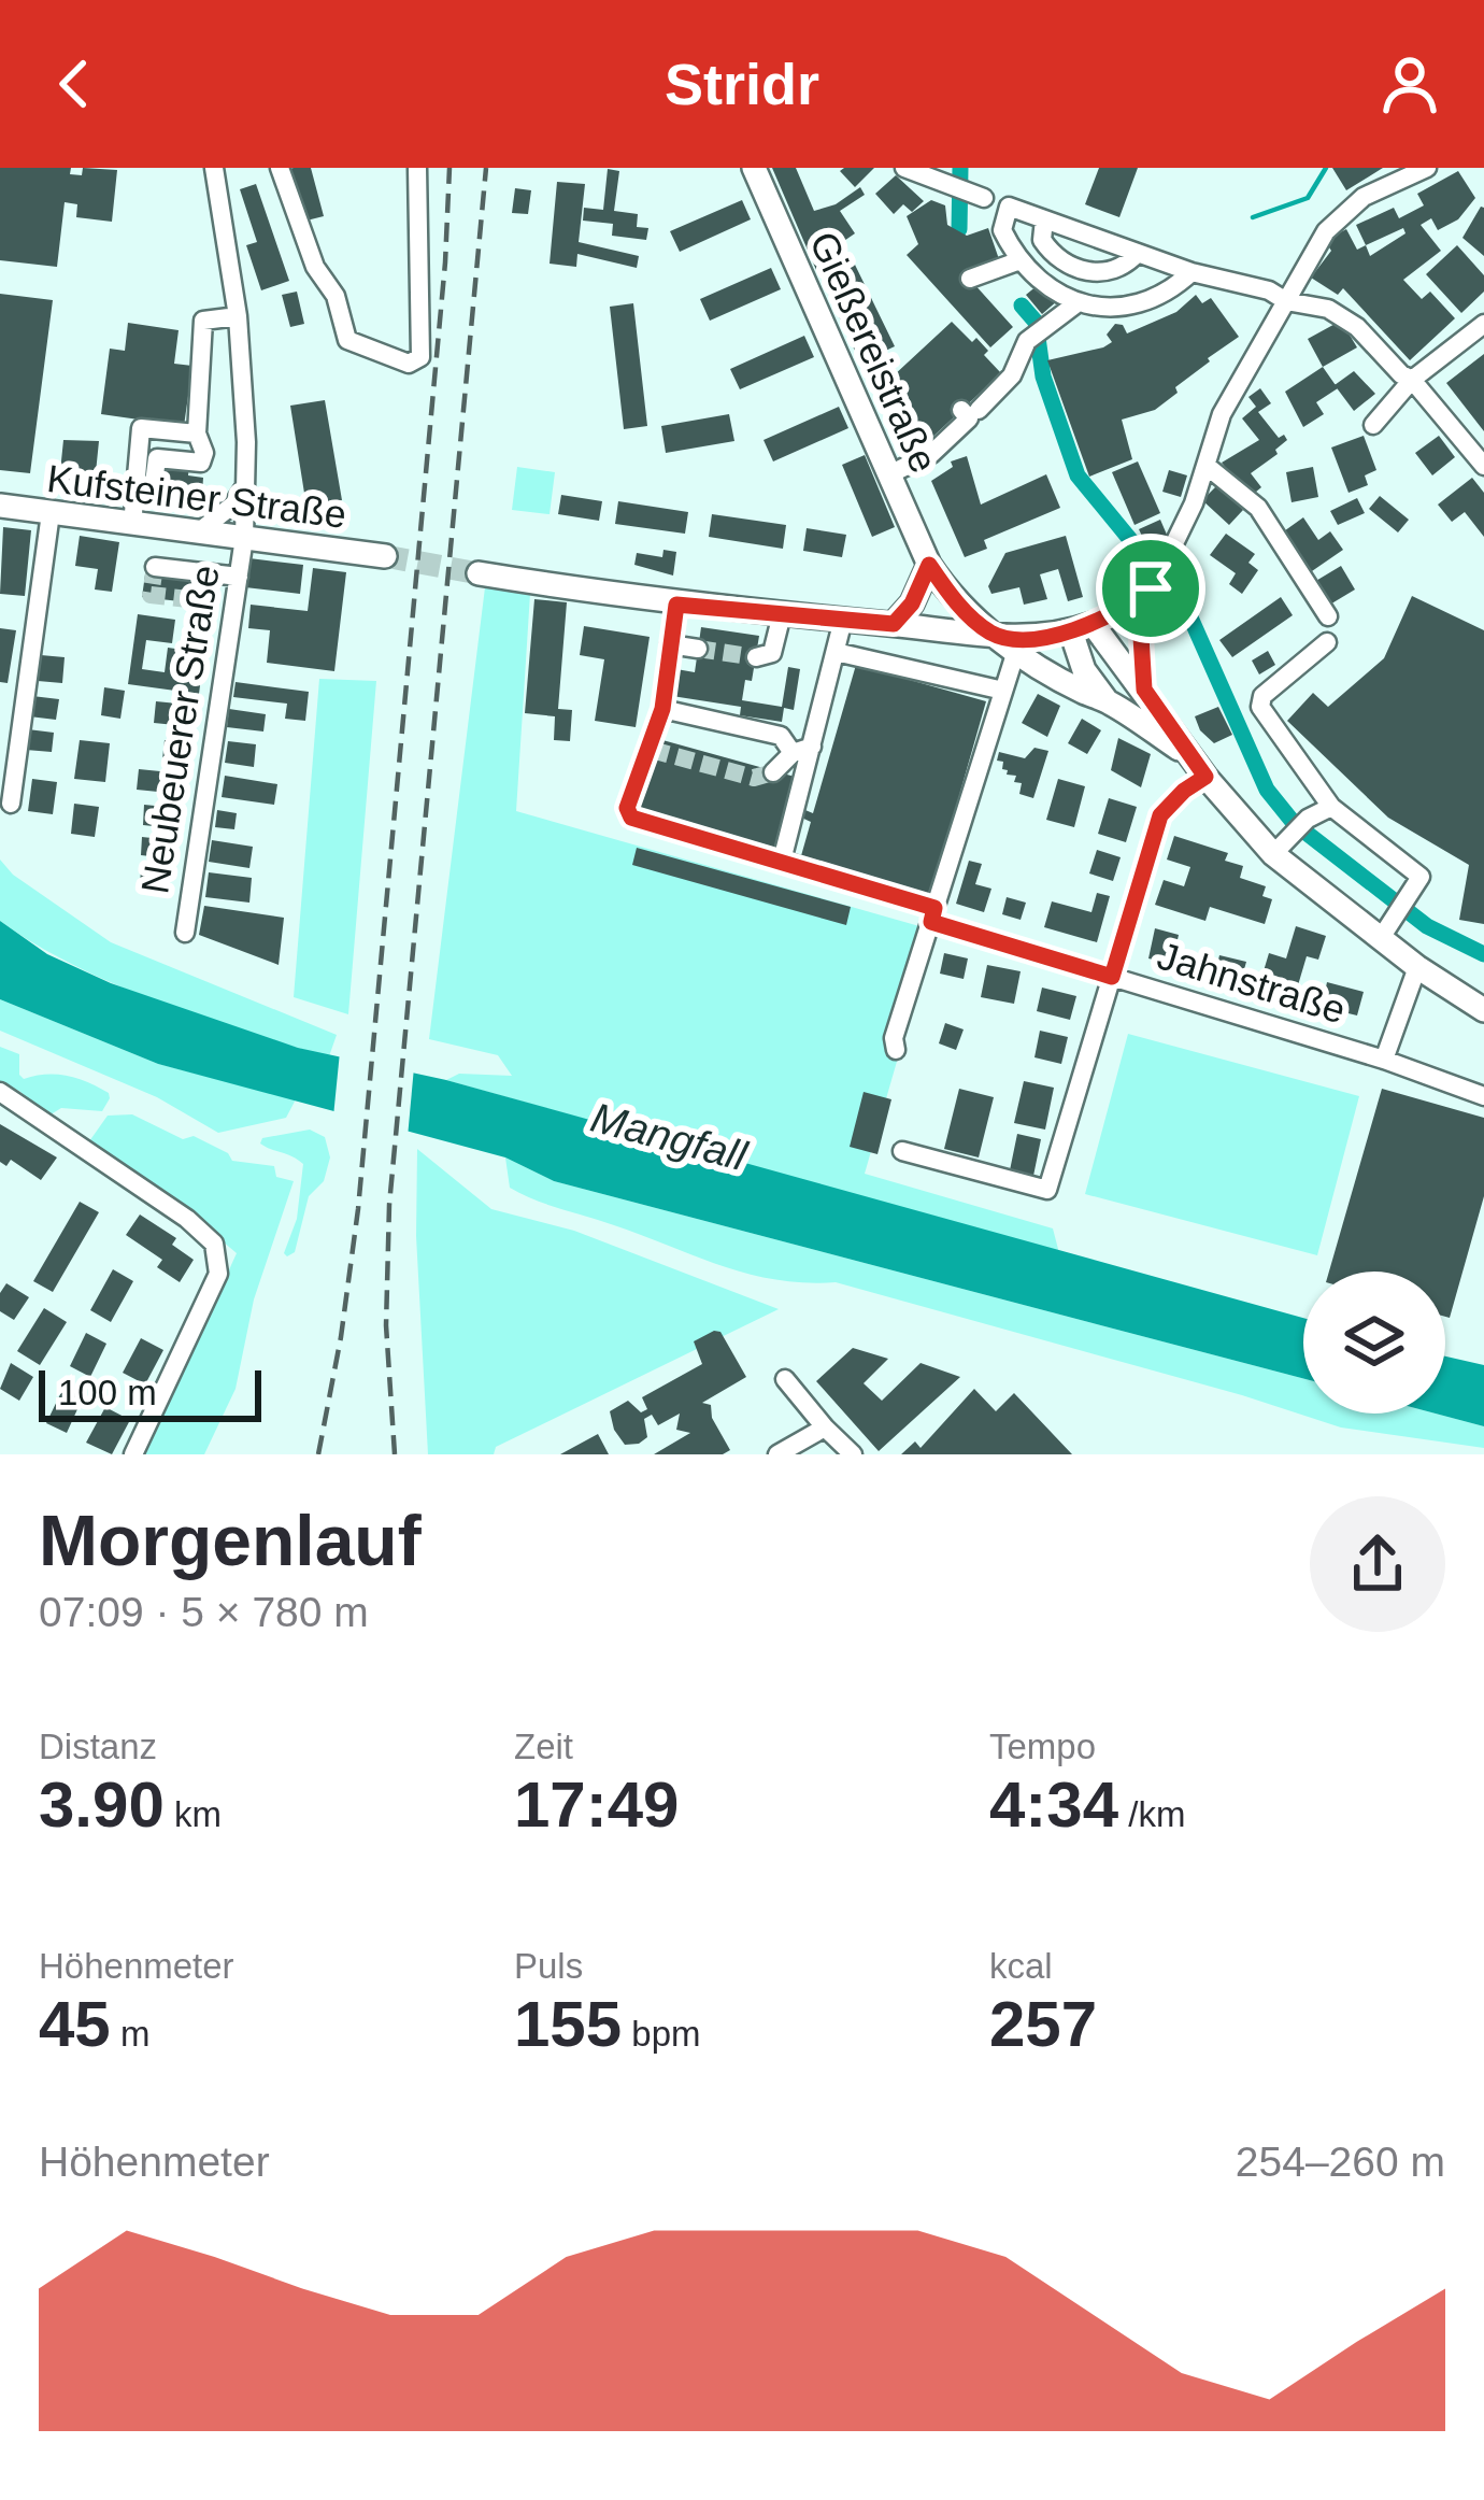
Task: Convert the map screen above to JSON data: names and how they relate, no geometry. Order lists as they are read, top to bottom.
{
  "streets": {
    "main road": ["Gießereistraße", "Kufsteiner Straße"],
    "street": ["Neubeuerer Straße", "Jahnstraße"]
  },
  "crossings": [
    ["Kufsteiner Straße", "Neubeuerer Straße"]
  ],
  "water": ["Mangfall"],
  "scale_bar": "100 m",
  "page": {
    "header": "Stridr",
    "scale": "100 m",
    "heading": ["Morgenlauf", "07:09 · 5 × 780 m"],
    "stats": [
      ["Distanz", "3.90 km"],
      ["Zeit", "17:49"],
      ["Tempo", "4:34 /km"],
      ["Höhenmeter", "45 m"],
      ["Puls", "155 bpm"],
      ["kcal", "257"]
    ],
    "chart": ["Höhenmeter", "254–260 m"]
  }
}
